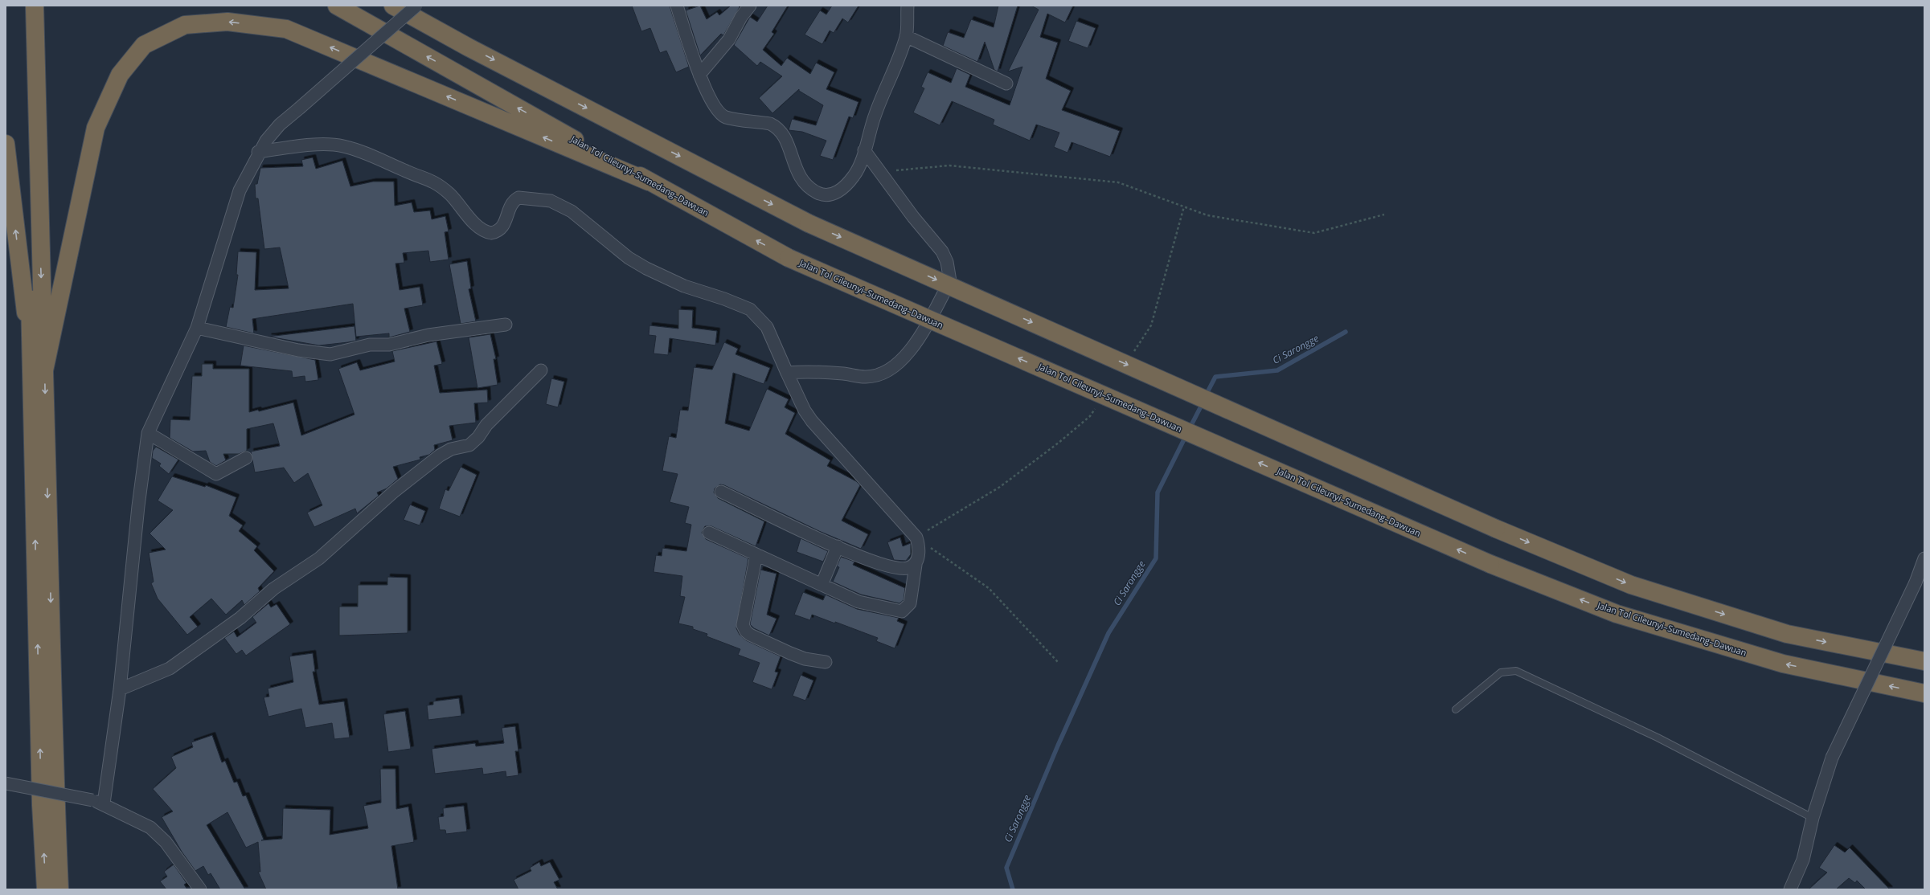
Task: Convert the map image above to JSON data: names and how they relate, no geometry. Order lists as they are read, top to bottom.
{
  "streets": {
    "highway": ["Jalan Tol Cileunyi–Sumedang–Dawuan"]
  },
  "water": ["Ci Sarongge"]
}
